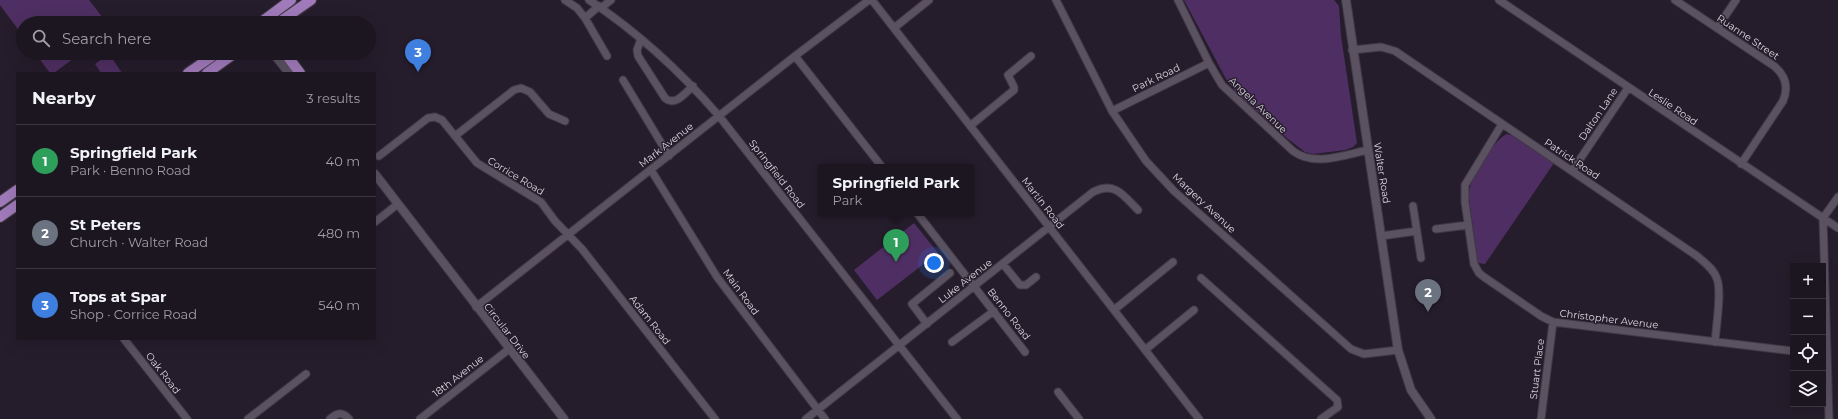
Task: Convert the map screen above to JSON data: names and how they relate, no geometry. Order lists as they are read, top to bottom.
{
  "streets": {
    "street": [
      "Ruanne Street",
      "Park Road",
      "Angela Avenue",
      "Leslie Road",
      "Dalton Lane",
      "Mark Avenue",
      "Patrick Road",
      "Walter Road",
      "Springfield Road",
      "Corrice Road",
      "Martin Road",
      "Margery Avenue",
      "Luke Avenue",
      "Main Road",
      "Benno Road",
      "Christopher Avenue",
      "Adam Road",
      "Circular Drive",
      "Stuart Place",
      "Oak Road",
      "18th Avenue"
    ]
  },
  "crossings": [
    ["Ruanne Street", "Leslie Road"],
    ["Park Road", "Angela Avenue"],
    ["Park Road", "Margery Avenue"],
    ["Angela Avenue", "Walter Road"],
    ["Leslie Road", "Dalton Lane"],
    ["Dalton Lane", "Patrick Road"],
    ["Mark Avenue", "Springfield Road"],
    ["Mark Avenue", "Corrice Road"],
    ["Mark Avenue", "Martin Road"],
    ["Mark Avenue", "Main Road"],
    ["Mark Avenue", "Adam Road"],
    ["Mark Avenue", "Circular Drive"],
    ["Patrick Road", "Walter Road"],
    ["Patrick Road", "Christopher Avenue"],
    ["Walter Road", "Margery Avenue"],
    ["Springfield Road", "Luke Avenue"],
    ["Corrice Road", "Adam Road"],
    ["Martin Road", "Luke Avenue"],
    ["Luke Avenue", "Main Road"],
    ["Luke Avenue", "Benno Road"],
    ["Christopher Avenue", "Stuart Place"],
    ["Circular Drive", "18th Avenue"]
  ],
  "page": {
    "search": "Search here",
    "pins": ["3", "1", "2"],
    "heading": ["Nearby", "3 results"],
    "list": [
      {
        "mark": "1",
        "name": "Springfield Park",
        "note": "Park · Benno Road",
        "value": "40 m"
      },
      {
        "mark": "2",
        "name": "St Peters",
        "note": "Church · Walter Road",
        "value": "480 m"
      },
      {
        "mark": "3",
        "name": "Tops at Spar",
        "note": "Shop · Corrice Road",
        "value": "540 m"
      }
    ],
    "popup": ["Springfield Park", "Park"],
    "map_buttons": ["+", "−"]
  }
}
